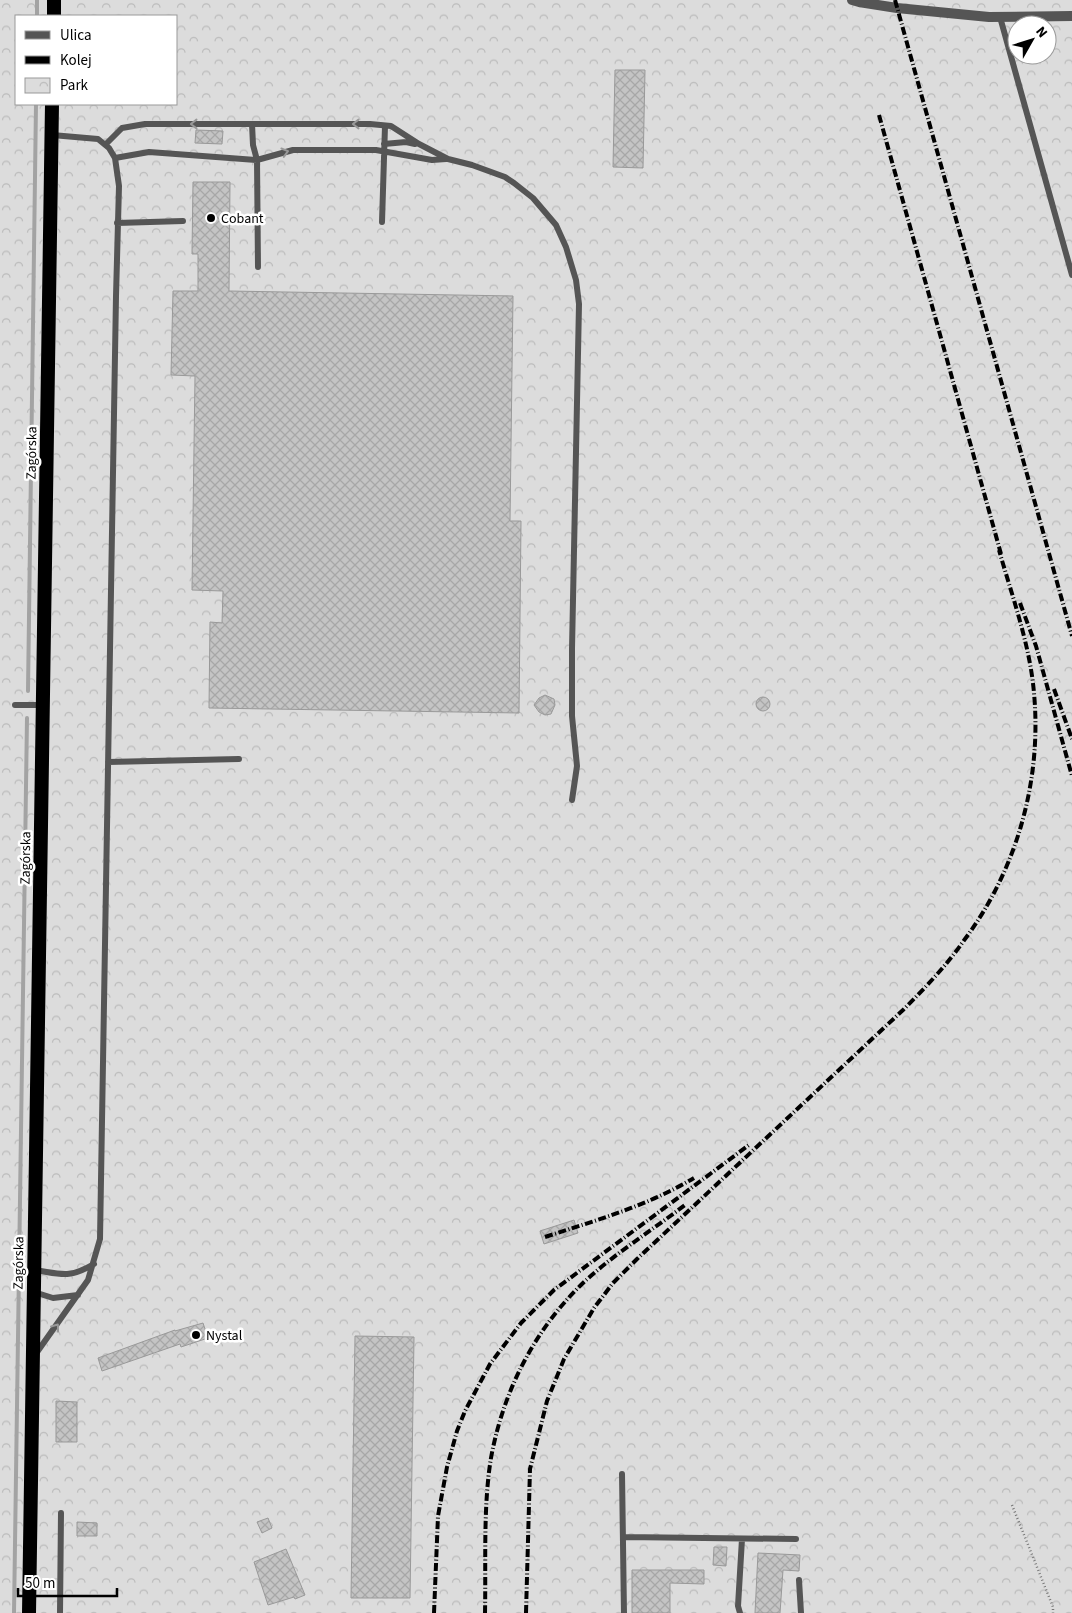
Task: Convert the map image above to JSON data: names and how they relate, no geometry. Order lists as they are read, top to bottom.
{
  "streets": {
    "highway": ["Zagórska"]
  },
  "places": ["Cobant", "Nystal"],
  "legend": ["Ulica", "Kolej", "Park"],
  "scale_bar": "50 m",
  "north": "top right"
}
